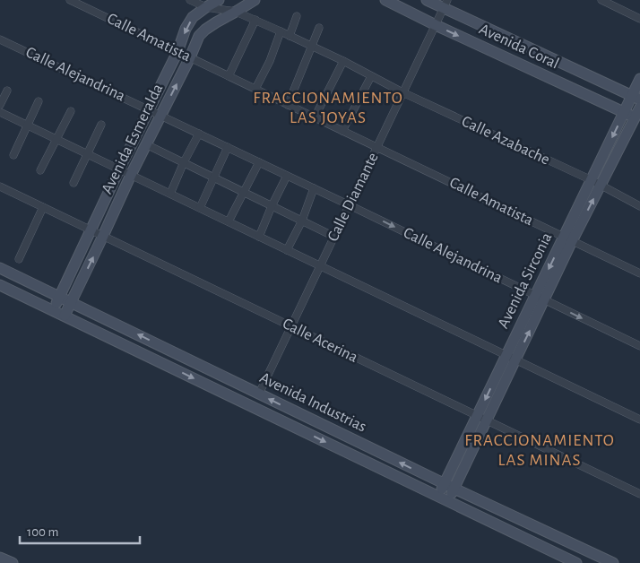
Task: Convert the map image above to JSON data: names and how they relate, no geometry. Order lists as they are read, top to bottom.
{
  "streets": {
    "street": [
      "Calle Amatista",
      "Avenida Coral",
      "Calle Alejandrina",
      "Avenida Esmeralda",
      "Calle Azabache",
      "Calle Diamante",
      "Avenida Sirconia",
      "Calle Acerina",
      "Avenida Industrias"
    ]
  },
  "crossings": [
    ["Calle Amatista", "Avenida Esmeralda"],
    ["Calle Amatista", "Calle Diamante"],
    ["Calle Amatista", "Avenida Sirconia"],
    ["Avenida Coral", "Calle Diamante"],
    ["Avenida Coral", "Avenida Sirconia"],
    ["Calle Alejandrina", "Avenida Esmeralda"],
    ["Calle Alejandrina", "Calle Diamante"],
    ["Calle Alejandrina", "Avenida Sirconia"],
    ["Avenida Esmeralda", "Calle Azabache"],
    ["Avenida Esmeralda", "Calle Acerina"],
    ["Avenida Esmeralda", "Avenida Industrias"],
    ["Calle Azabache", "Calle Diamante"],
    ["Calle Azabache", "Avenida Sirconia"],
    ["Calle Diamante", "Calle Acerina"],
    ["Calle Diamante", "Avenida Industrias"],
    ["Avenida Sirconia", "Calle Acerina"],
    ["Avenida Sirconia", "Avenida Industrias"]
  ],
  "one_way": ["Calle Alejandrina"],
  "districts": ["FRACCIONAMIENTO LAS JOYAS", "FRACCIONAMIENTO LAS MINAS"],
  "scale_bar": "100 m"
}
